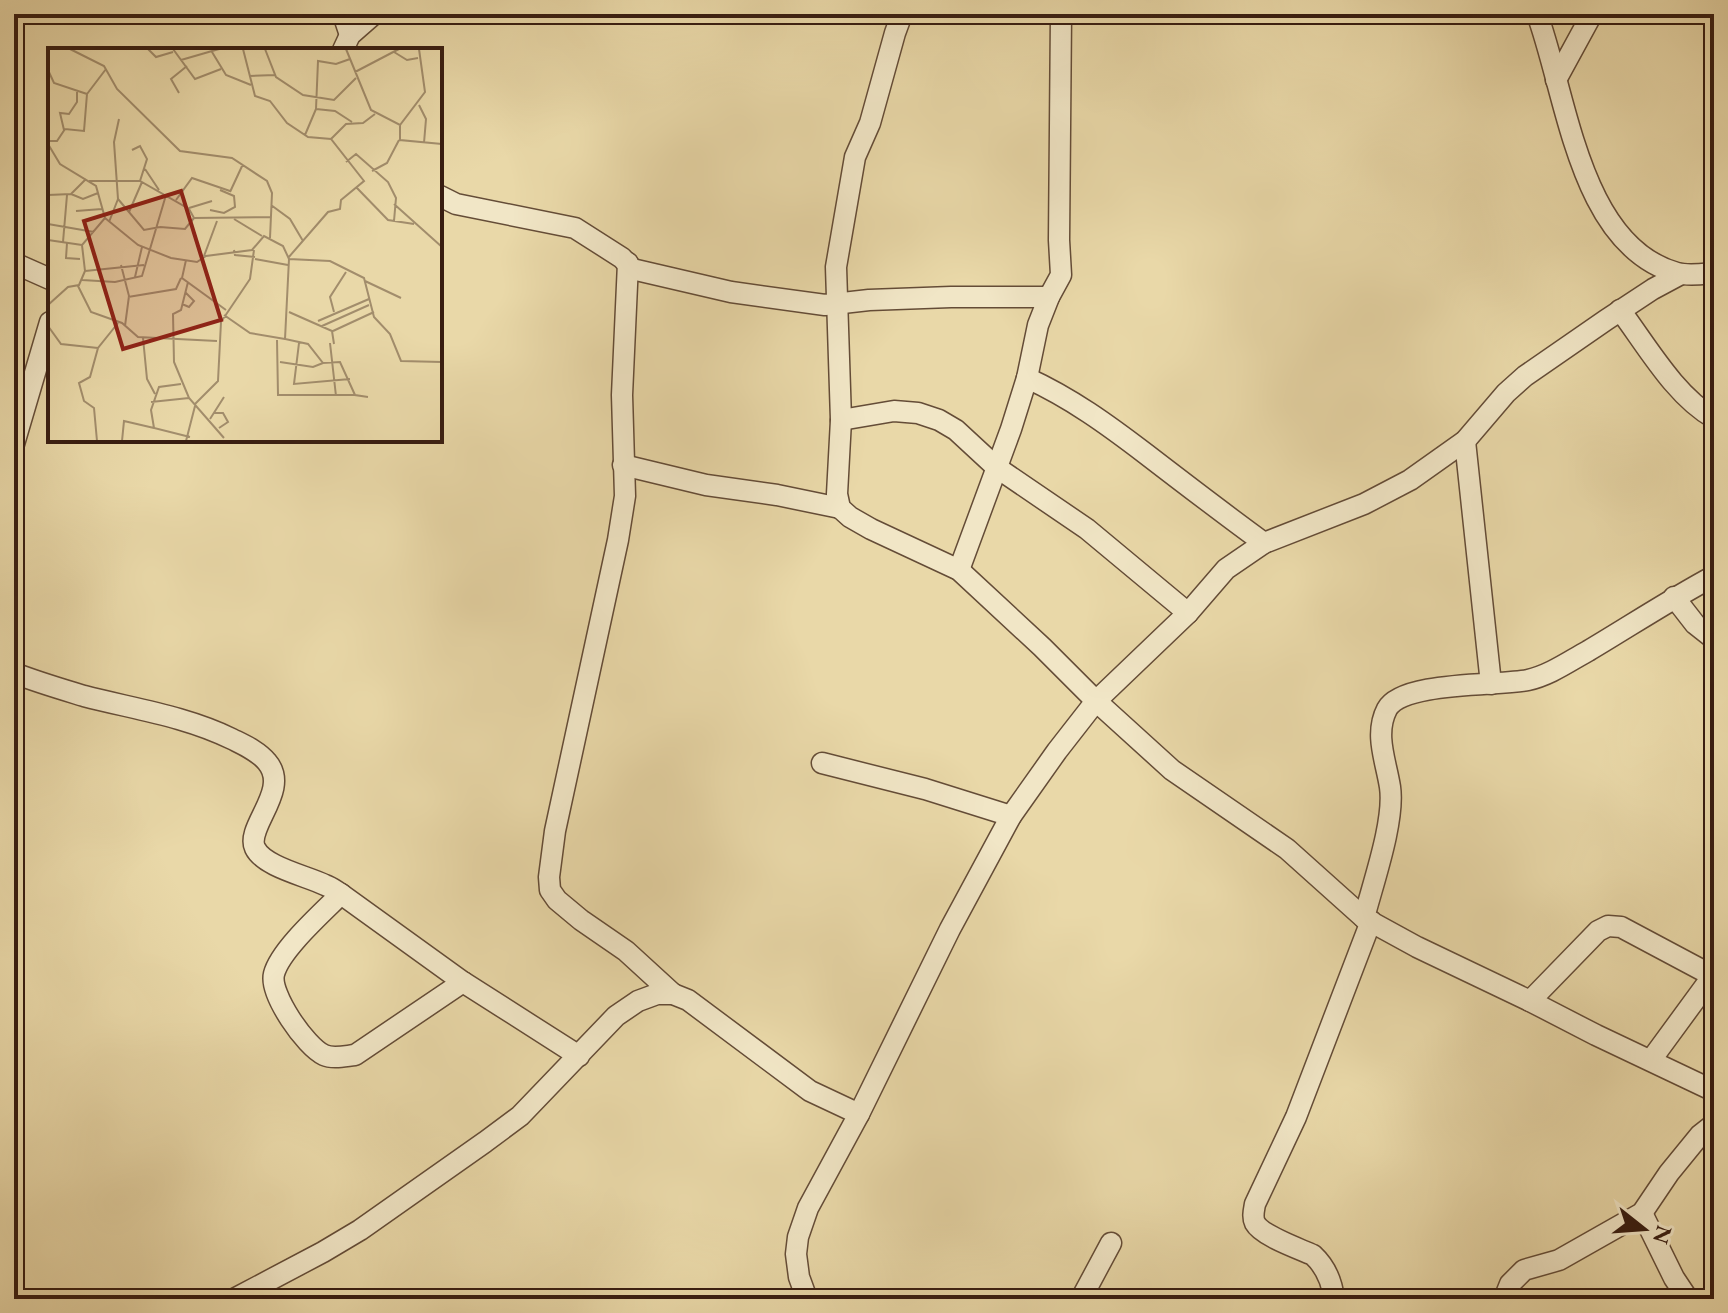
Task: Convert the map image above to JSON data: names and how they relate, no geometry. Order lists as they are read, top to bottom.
{
  "north": "right"
}
